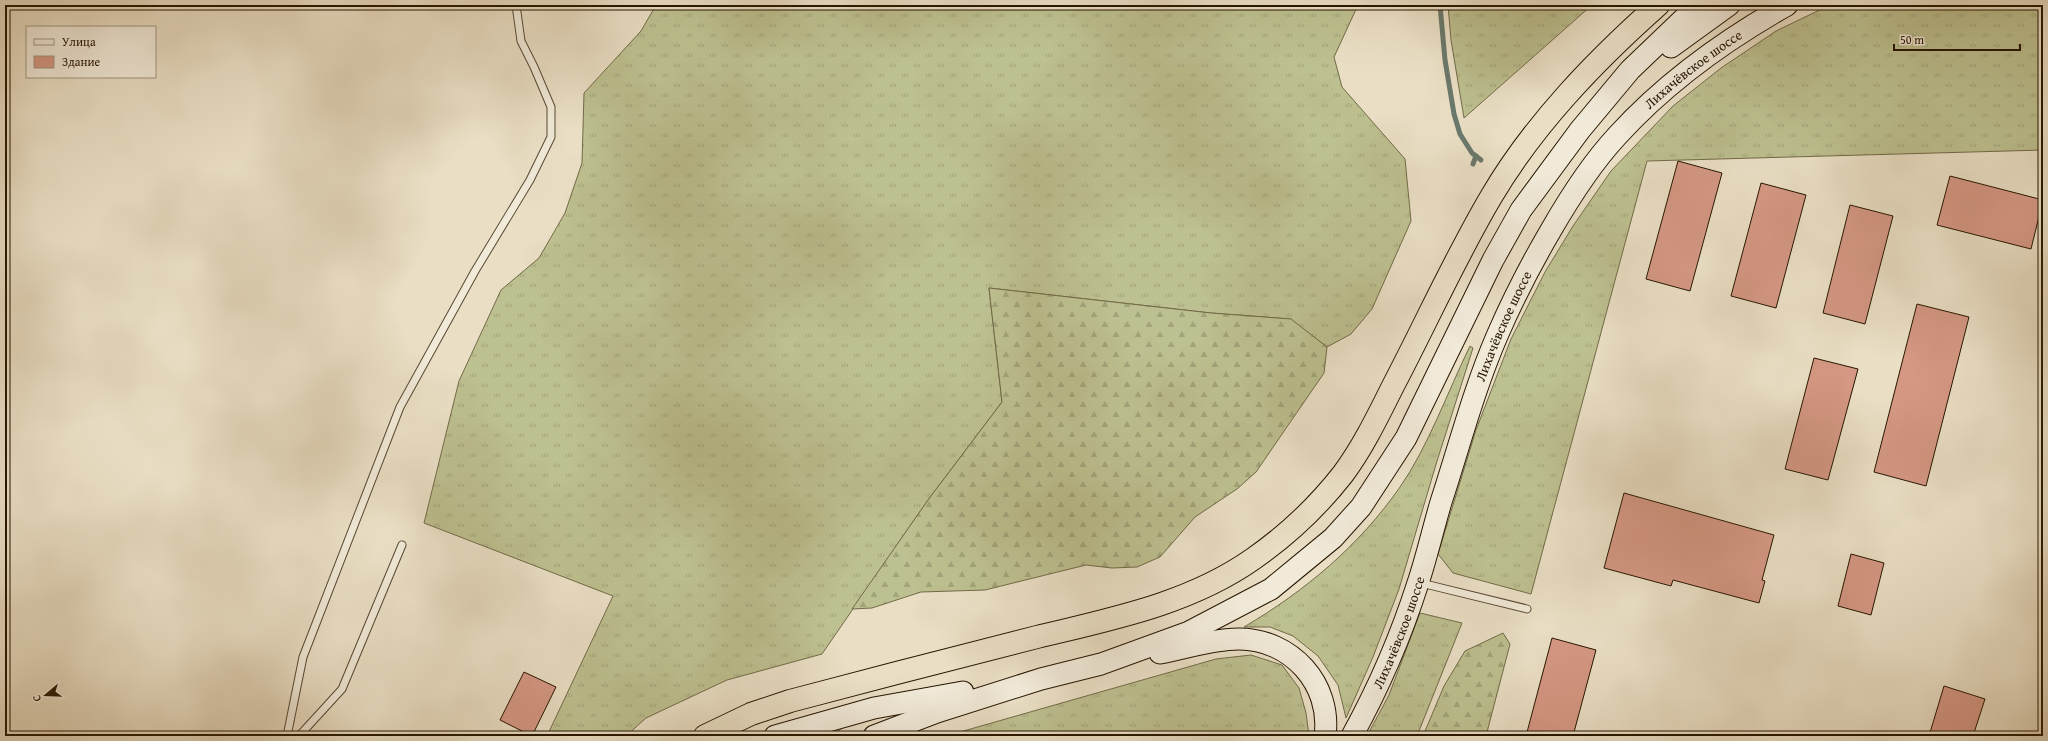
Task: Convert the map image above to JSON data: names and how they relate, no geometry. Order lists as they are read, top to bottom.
{
  "streets": {
    "main road": ["Лихачёвское шоссе"]
  },
  "legend": ["Улица", "Здание"],
  "scale_bar": "50 m",
  "north": "left"
}
